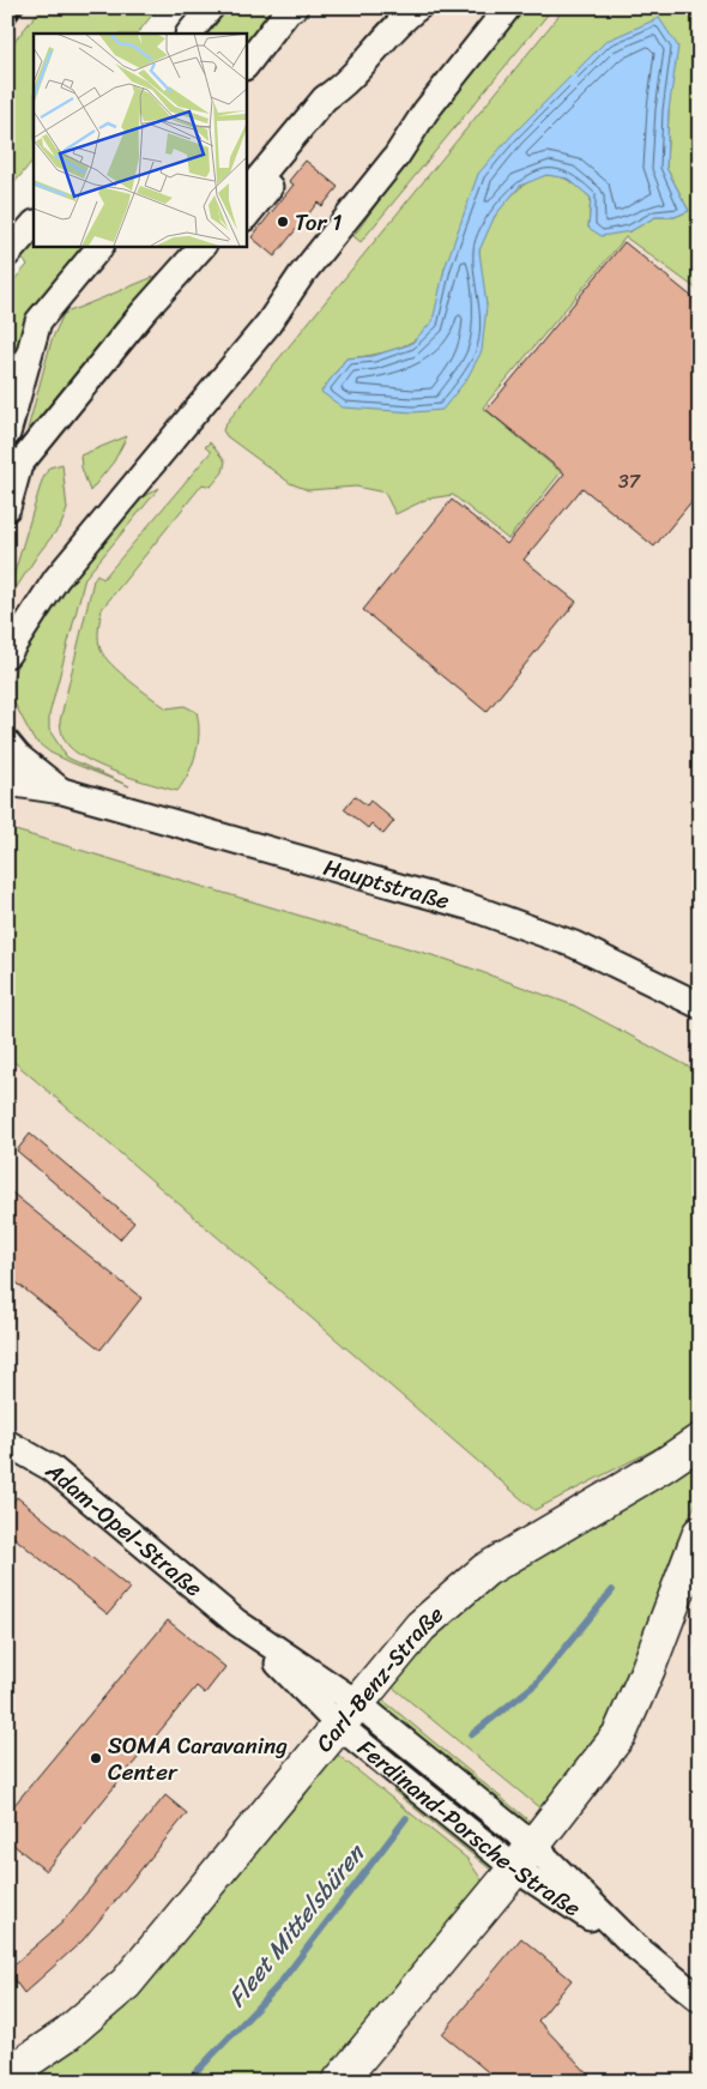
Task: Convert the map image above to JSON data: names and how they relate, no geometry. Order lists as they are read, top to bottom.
{
  "streets": {
    "street": [
      "Hauptstraße",
      "Adam-Opel-Straße",
      "Carl-Benz-Straße",
      "Ferdinand-Porsche-Straße"
    ]
  },
  "crossings": [
    ["Adam-Opel-Straße", "Carl-Benz-Straße"],
    ["Adam-Opel-Straße", "Ferdinand-Porsche-Straße"],
    ["Carl-Benz-Straße", "Ferdinand-Porsche-Straße"]
  ],
  "water": ["Fleet Mittelsbüren"],
  "places": ["Tor 1", "SOMA Caravaning Center"],
  "house_numbers": ["37"]
}
